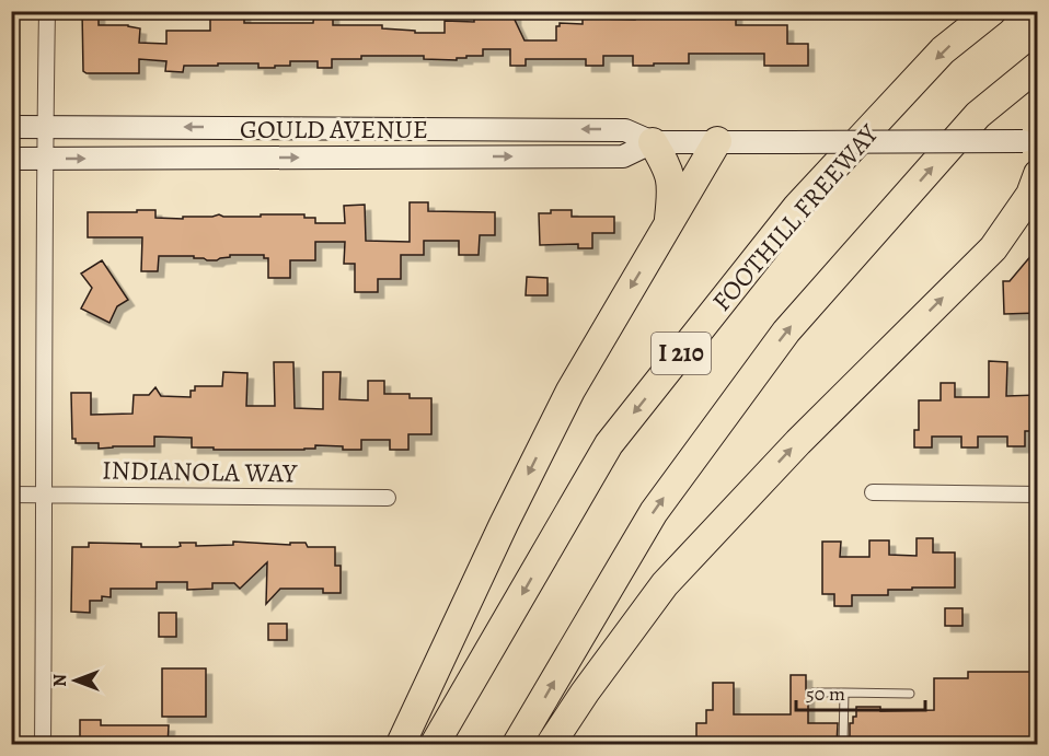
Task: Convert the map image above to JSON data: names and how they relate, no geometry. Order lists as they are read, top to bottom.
{
  "streets": {
    "highway": ["FOOTHILL FREEWAY", "I 210"],
    "street": ["GOULD AVENUE", "INDIANOLA WAY"]
  },
  "scale_bar": "50 m",
  "north": "left"
}
